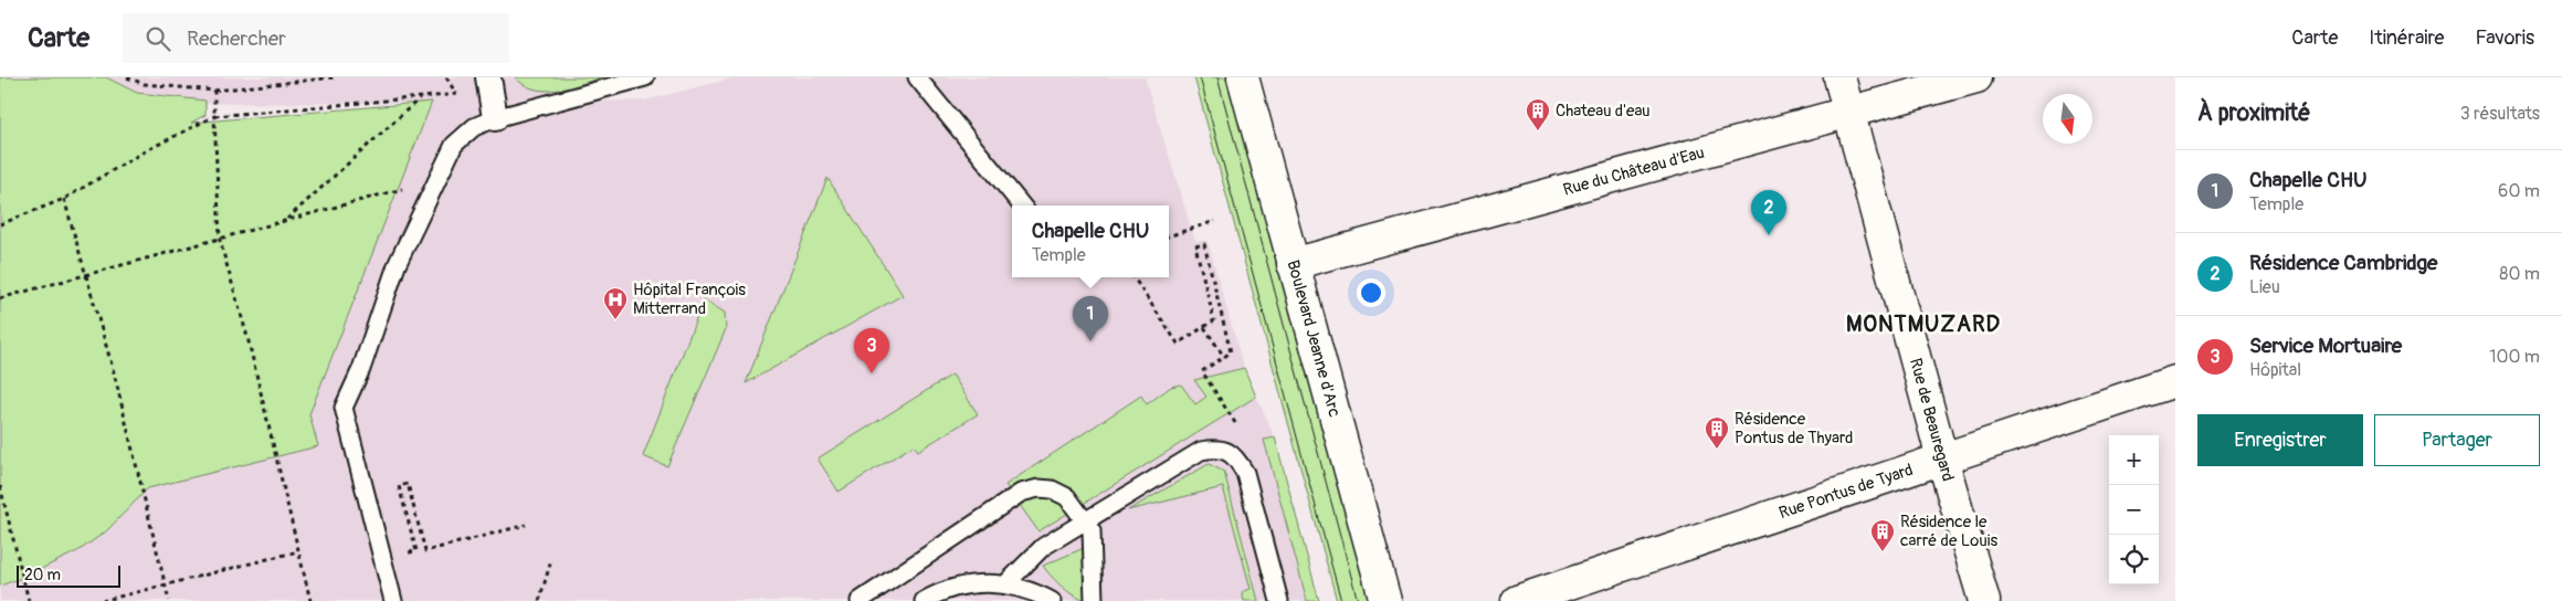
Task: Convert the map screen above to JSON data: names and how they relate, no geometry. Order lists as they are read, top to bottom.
{
  "streets": {
    "street": [
      "Rue du Château d'Eau",
      "Boulevard Jeanne d'Arc",
      "Rue de Beauregard",
      "Rue Pontus de Tyard"
    ]
  },
  "crossings": [
    ["Rue du Château d'Eau", "Boulevard Jeanne d'Arc"],
    ["Rue du Château d'Eau", "Rue de Beauregard"],
    ["Rue de Beauregard", "Rue Pontus de Tyard"]
  ],
  "districts": ["MONTMUZARD"],
  "places": {
    "building": ["Chateau d'eau", "Résidence Pontus de Thyard", "Résidence le carré de Louis"],
    "hospital": ["Hôpital François Mitterrand"]
  },
  "scale_bar": "20 m",
  "north": "bottom",
  "page": {
    "header": "Carte",
    "search": "Rechercher",
    "nav": ["Carte", "Itinéraire", "Favoris"],
    "heading": ["À proximité", "3 résultats"],
    "list": [
      {
        "mark": "1",
        "name": "Chapelle CHU",
        "note": "Temple",
        "value": "60 m"
      },
      {
        "mark": "2",
        "name": "Résidence Cambridge",
        "note": "Lieu",
        "value": "80 m"
      },
      {
        "mark": "3",
        "name": "Service Mortuaire",
        "note": "Hôpital",
        "value": "100 m"
      }
    ],
    "pins": ["2", "1", "3"],
    "popup": ["Chapelle CHU", "Temple"],
    "buttons": ["Enregistrer", "Partager"],
    "map_buttons": ["+", "−"],
    "scale": "20 m"
  }
}
